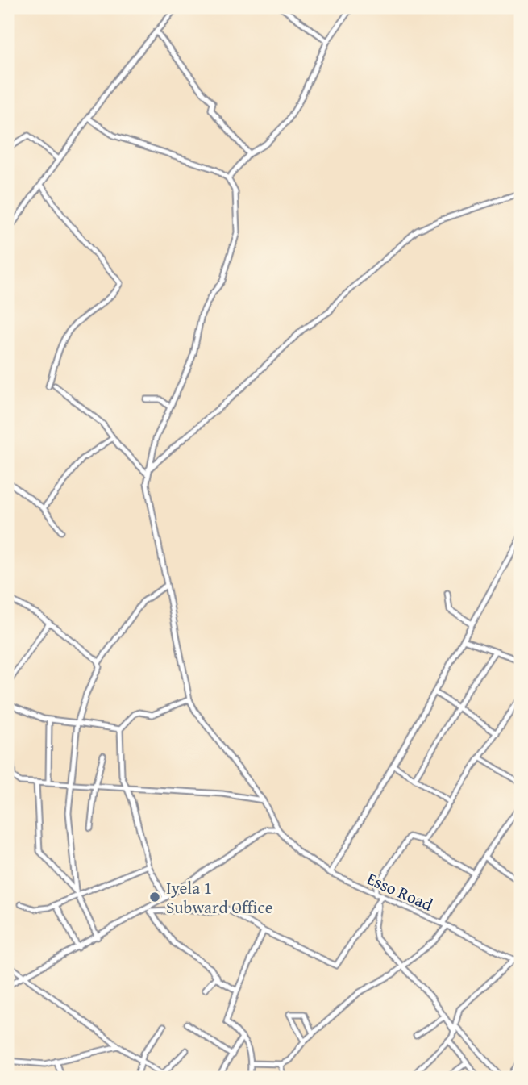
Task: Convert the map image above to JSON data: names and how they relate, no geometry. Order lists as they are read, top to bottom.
{
  "streets": {
    "street": ["Esso Road"]
  },
  "places": ["Iyela 1 Subward Office"]
}
